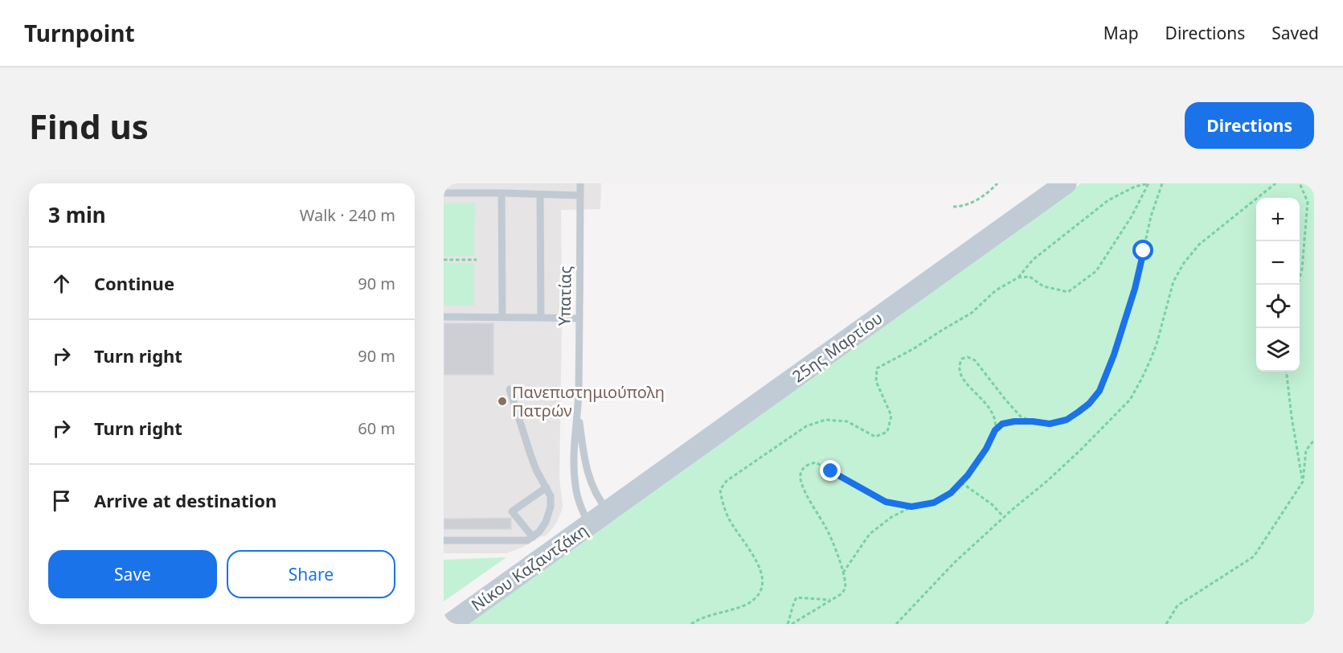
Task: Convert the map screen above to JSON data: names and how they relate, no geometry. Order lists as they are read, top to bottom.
{
  "streets": {
    "street": ["25ης Μαρτίου", "Νίκου Καζαντζάκη"],
    "lane": ["Υπατίας"]
  },
  "crossings": [
    ["Υπατίας", "25ης Μαρτίου"],
    ["Υπατίας", "Νίκου Καζαντζάκη"],
    ["25ης Μαρτίου", "Νίκου Καζαντζάκη"]
  ],
  "places": ["Πανεπιστημιούπολη Πατρών"],
  "page": {
    "header": "Turnpoint",
    "nav": ["Map", "Directions", "Saved"],
    "buttons": [
      "Directions",
      ["Save", "Share"]
    ],
    "title": "Find us",
    "heading": ["3 min", "Walk · 240 m"],
    "map_buttons": ["+", "−"],
    "list": [
      ["Continue", "90 m"],
      ["Turn right", "90 m"],
      ["Turn right", "60 m"],
      "Arrive at destination"
    ]
  }
}
